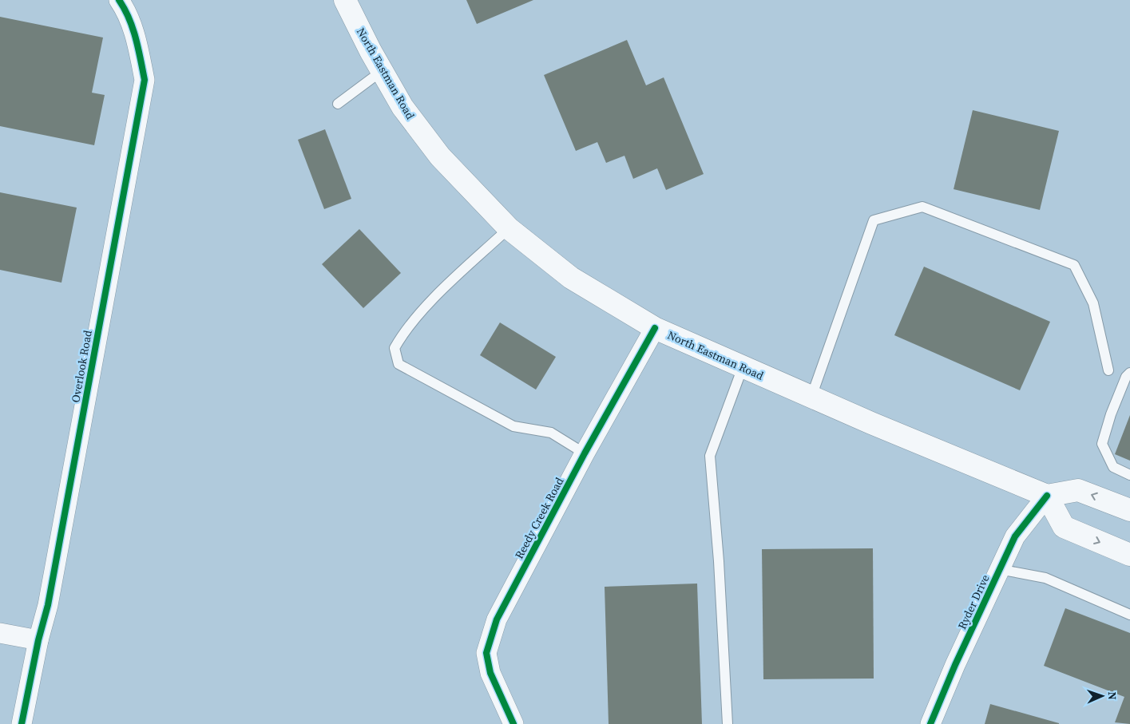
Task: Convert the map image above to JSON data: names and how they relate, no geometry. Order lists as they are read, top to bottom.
{
  "streets": {
    "main road": ["North Eastman Road"],
    "street": ["Overlook Road", "Reedy Creek Road", "Ryder Drive"]
  },
  "crossings": [
    ["North Eastman Road", "Reedy Creek Road"],
    ["North Eastman Road", "Ryder Drive"]
  ],
  "north": "right"
}
